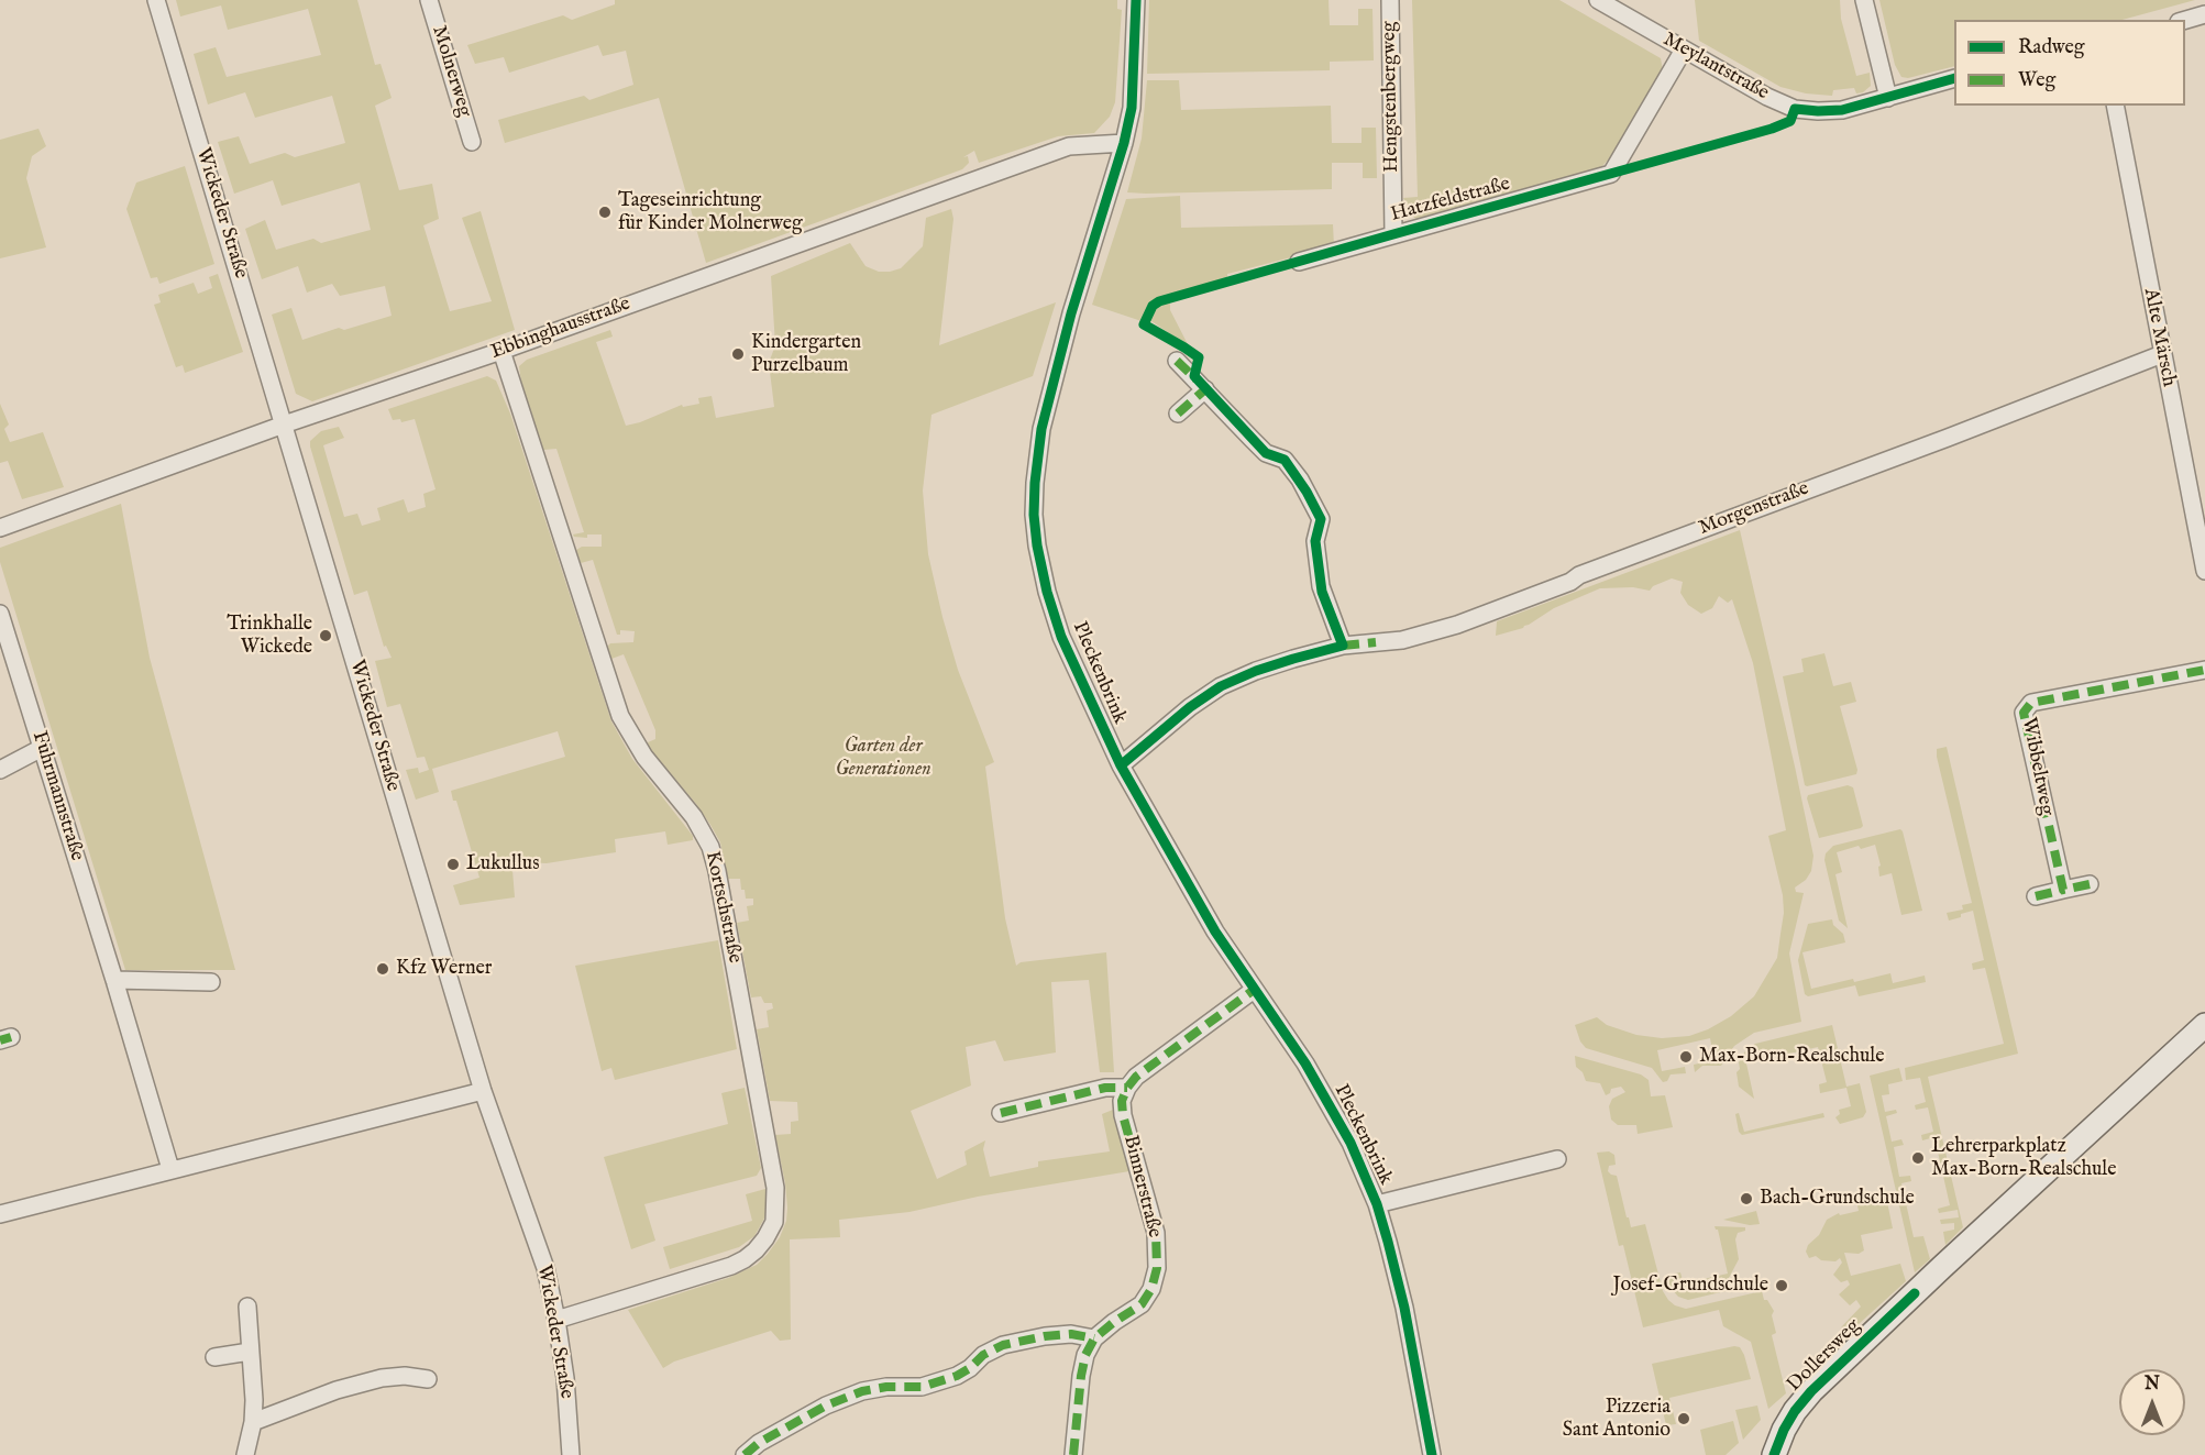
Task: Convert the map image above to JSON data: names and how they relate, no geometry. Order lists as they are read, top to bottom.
{
  "streets": {
    "main road": ["Dollersweg"],
    "street": [
      "Meylantstraße",
      "Molnerweg",
      "Hengstenbergweg",
      "Hatzfeldstraße",
      "Wickeder Straße",
      "Ebbinghausstraße",
      "Alte Märsch",
      "Morgenstraße",
      "Pleckenbrink",
      "Wibbeltweg",
      "Fuhrmannstraße",
      "Kortschstraße",
      "Binnerstraße"
    ]
  },
  "crossings": [
    ["Meylantstraße", "Hatzfeldstraße"],
    ["Hengstenbergweg", "Hatzfeldstraße"],
    ["Wickeder Straße", "Ebbinghausstraße"],
    ["Wickeder Straße", "Kortschstraße"],
    ["Ebbinghausstraße", "Pleckenbrink"],
    ["Ebbinghausstraße", "Kortschstraße"],
    ["Alte Märsch", "Morgenstraße"],
    ["Morgenstraße", "Pleckenbrink"]
  ],
  "parks": ["Garten der Generationen"],
  "places": [
    "Tageseinrichtung für Kinder Molnerweg",
    "Kindergarten Purzelbaum",
    "Trinkhalle Wickede",
    "Lukullus",
    "Kfz Werner",
    "Max-Born-Realschule",
    "Lehrerparkplatz Max-Born-Realschule",
    "Bach-Grundschule",
    "Josef-Grundschule",
    "Pizzeria Sant Antonio"
  ],
  "legend": ["Radweg", "Weg"],
  "north": "top"
}
